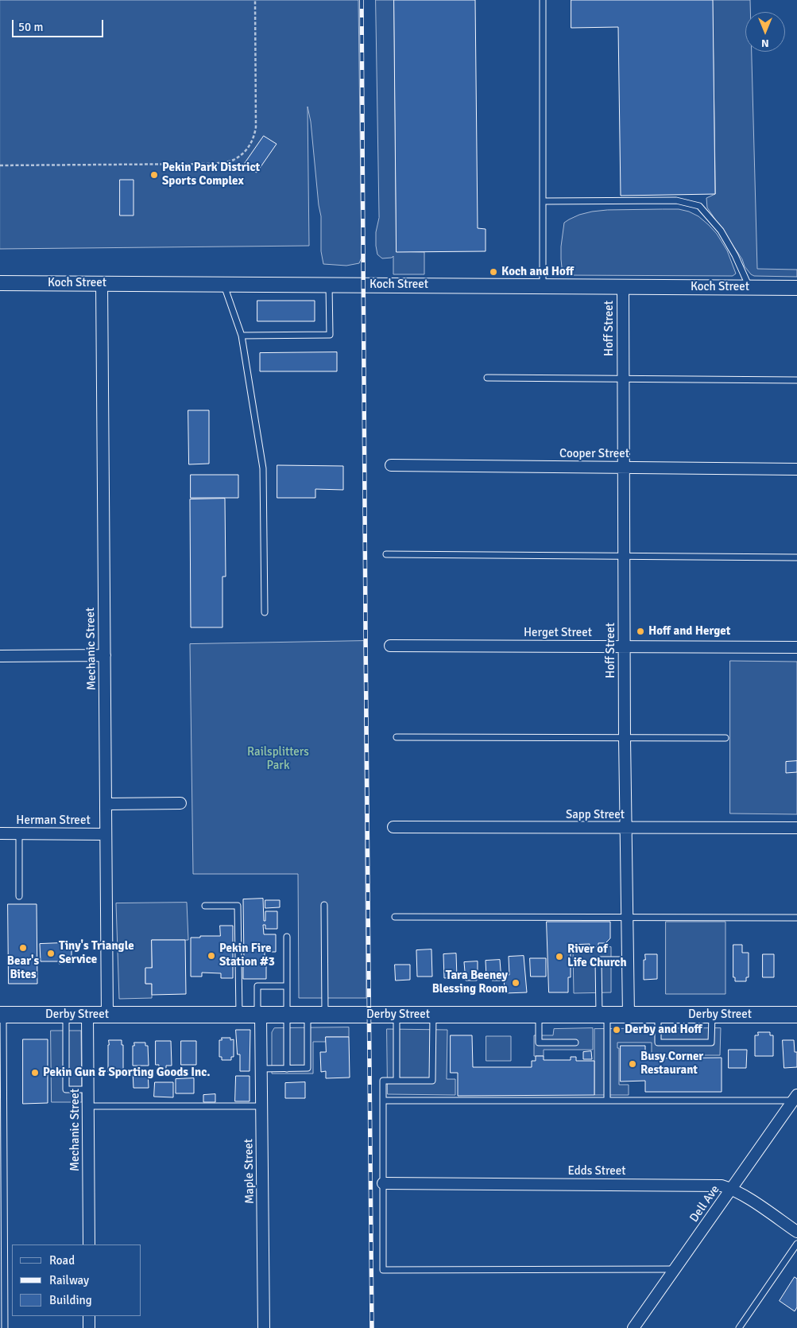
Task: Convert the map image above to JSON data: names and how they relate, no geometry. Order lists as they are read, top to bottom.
{
  "streets": {
    "main road": ["Derby Street"],
    "street": [
      "Koch Street",
      "Hoff Street",
      "Cooper Street",
      "Herget Street",
      "Mechanic Street",
      "Sapp Street",
      "Herman Street",
      "Maple Street",
      "Edds Street",
      "Dell Ave"
    ]
  },
  "crossings": [
    ["Koch Street", "Hoff Street"],
    ["Koch Street", "Mechanic Street"],
    ["Hoff Street", "Cooper Street"],
    ["Hoff Street", "Herget Street"],
    ["Hoff Street", "Sapp Street"],
    ["Hoff Street", "Derby Street"],
    ["Mechanic Street", "Herman Street"],
    ["Mechanic Street", "Derby Street"],
    ["Derby Street", "Maple Street"],
    ["Edds Street", "Dell Ave"]
  ],
  "parks": ["Railsplitters Park"],
  "places": [
    "Pekin Park District Sports Complex",
    "Koch and Hoff",
    "Hoff and Herget",
    "Bear's Bites",
    "Tiny's Triangle Service",
    "Pekin Fire Station #3",
    "River of Life Church",
    "Tara Beeney Blessing Room",
    "Derby and Hoff",
    "Busy Corner Restaurant",
    "Pekin Gun & Sporting Goods Inc."
  ],
  "legend": ["Road", "Railway", "Building"],
  "scale_bar": "50 m",
  "north": "bottom"
}
